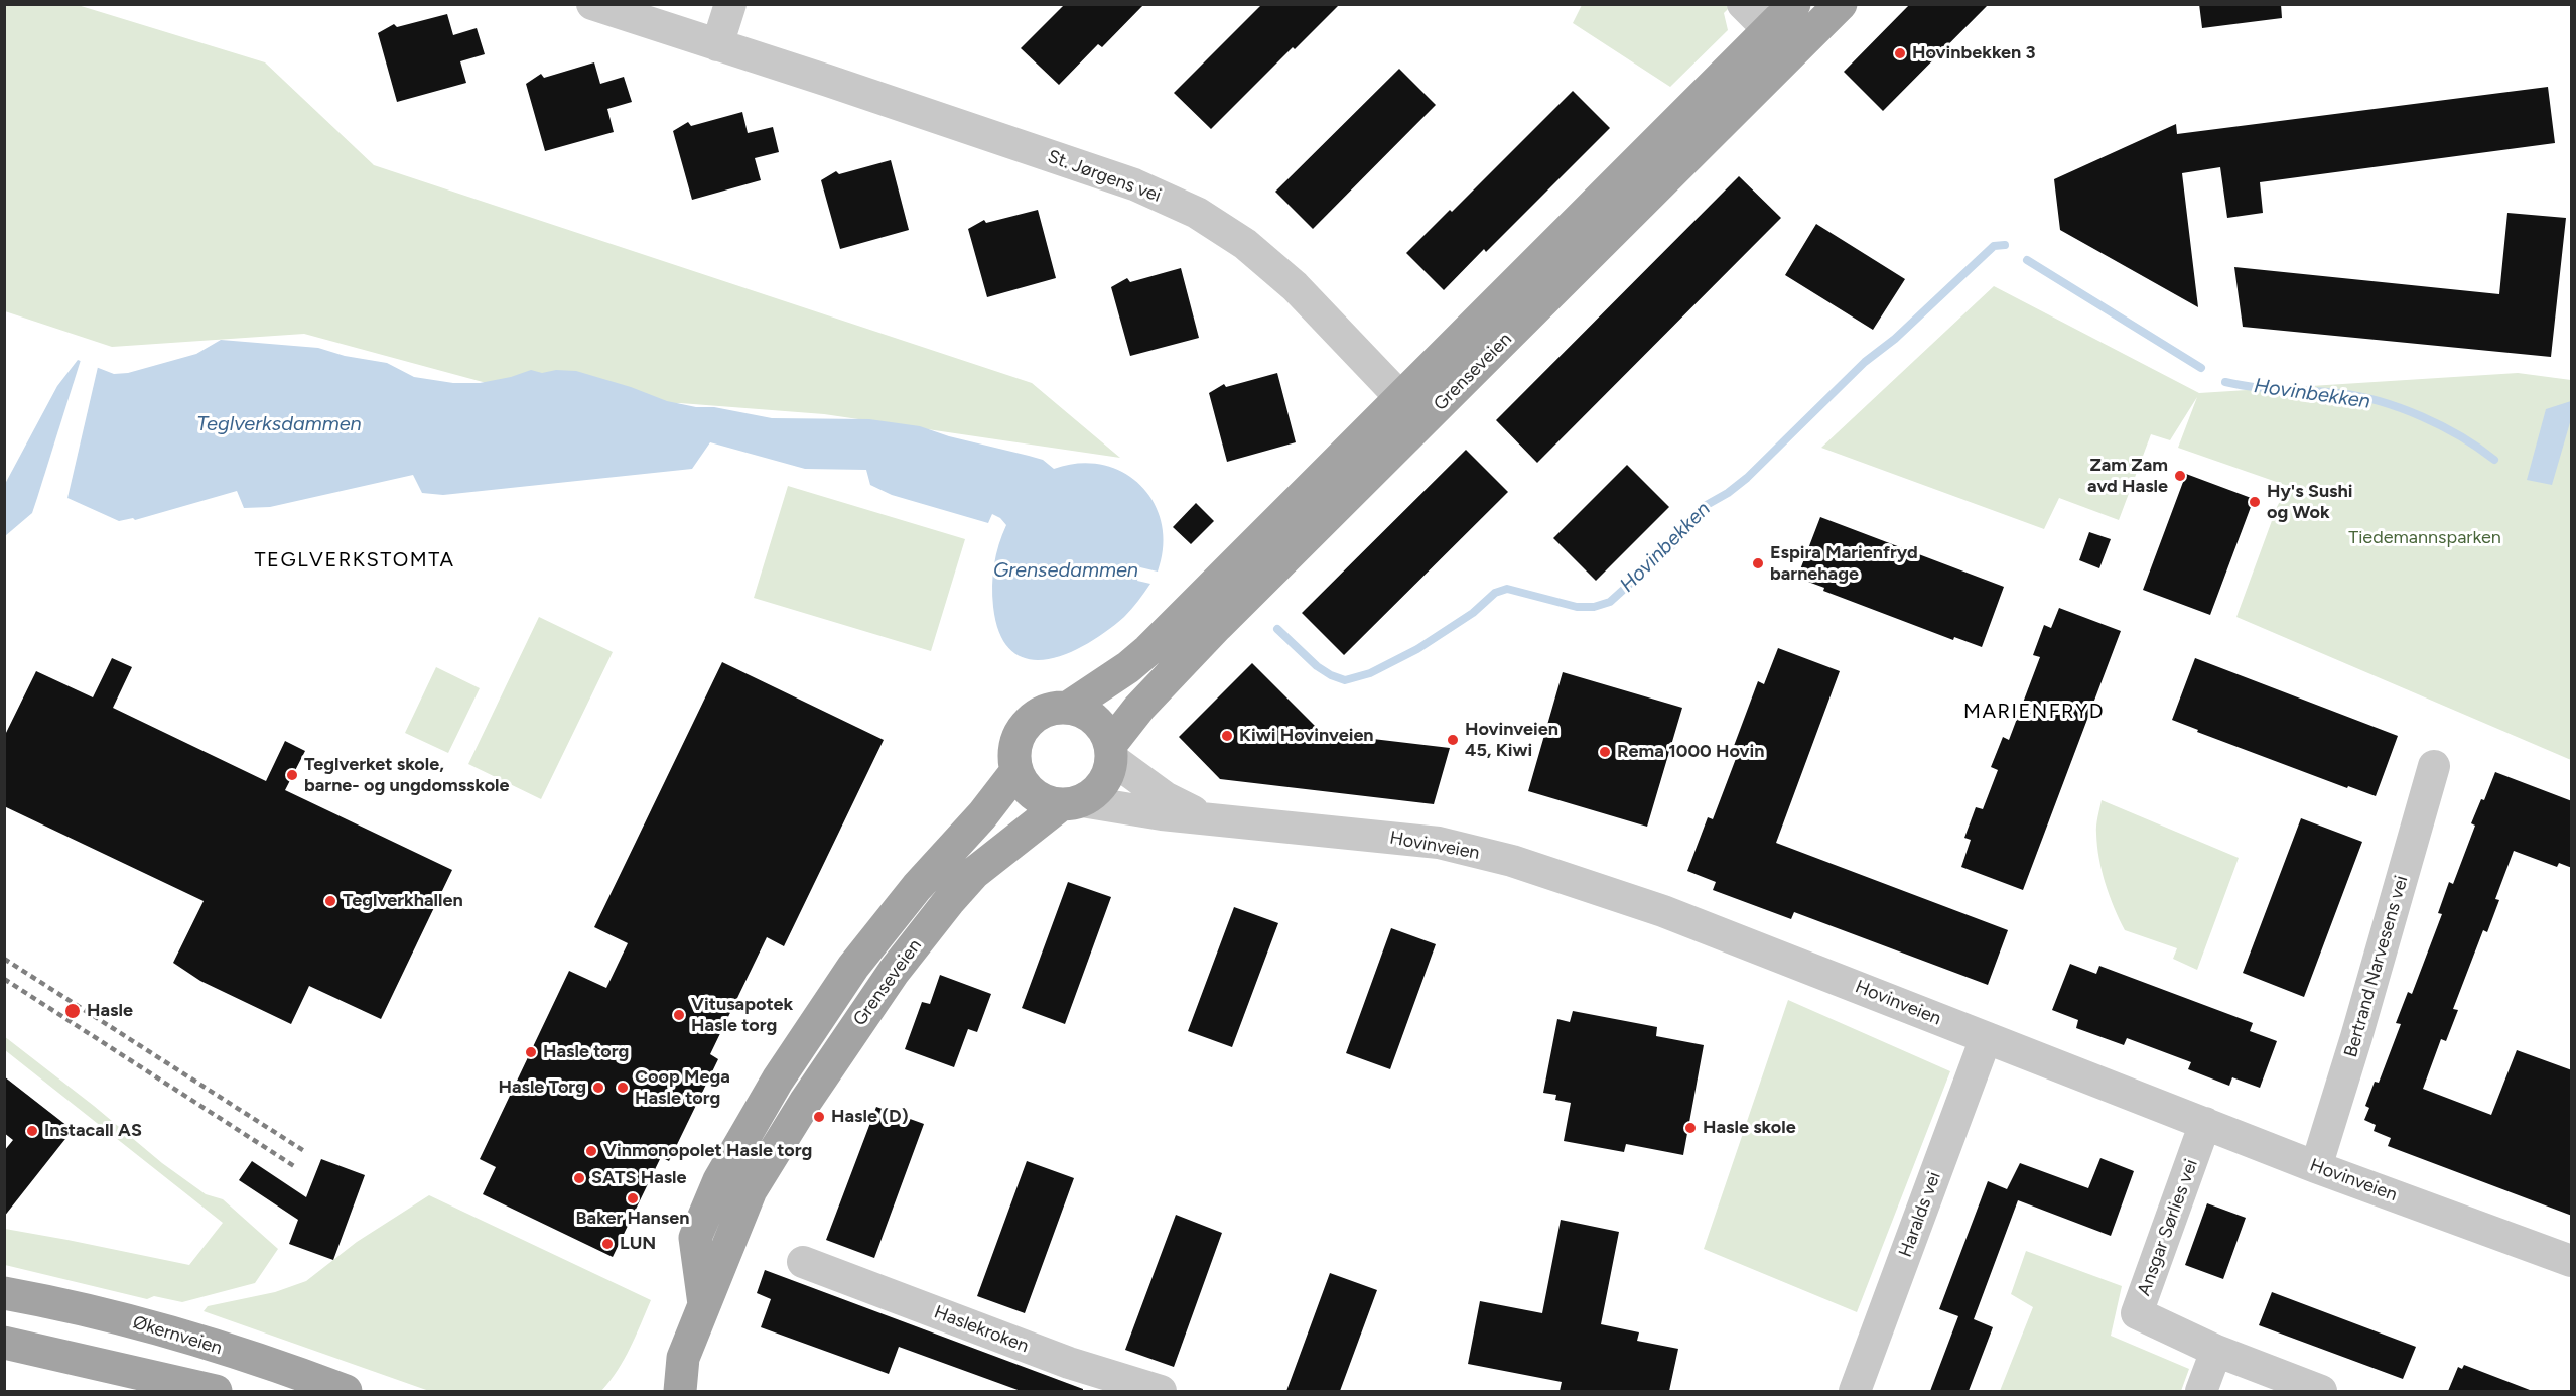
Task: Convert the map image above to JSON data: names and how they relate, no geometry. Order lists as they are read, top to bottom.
{
  "streets": {
    "main road": ["Grenseveien", "Økernveien"],
    "street": [
      "St. Jørgens vei",
      "Hovinveien",
      "Bertrand Narvesens vei",
      "Haralds vei",
      "Ansgar Sørlies vei",
      "Haslekroken"
    ]
  },
  "crossings": [
    ["St. Jørgens vei", "Grenseveien"],
    ["Grenseveien", "Hovinveien"],
    ["Hovinveien", "Bertrand Narvesens vei"],
    ["Hovinveien", "Haralds vei"],
    ["Hovinveien", "Ansgar Sørlies vei"]
  ],
  "districts": ["TEGLVERKSTOMTA", "MARIENFRYD"],
  "water": ["Hovinbekken", "Teglverksdammen", "Grensedammen"],
  "parks": ["Tiedemannsparken"],
  "places": [
    "Hovinbekken 3",
    "Zam Zam avd Hasle",
    "Hy's Sushi og Wok",
    "Espira Marienfryd barnehage",
    "Kiwi Hovinveien",
    "Hovinveien 45, Kiwi",
    "Rema 1000 Hovin",
    "Teglverket skole, barne- og ungdomsskole",
    "Teglverkhallen",
    "Hasle",
    "Vitusapotek Hasle torg",
    "Hasle torg",
    "Hasle Torg",
    "Coop Mega Hasle torg",
    "Hasle (D)",
    "Hasle skole",
    "Instacall AS",
    "Vinmonopolet Hasle torg",
    "SATS Hasle",
    "Baker Hansen",
    "LUN"
  ]
}
